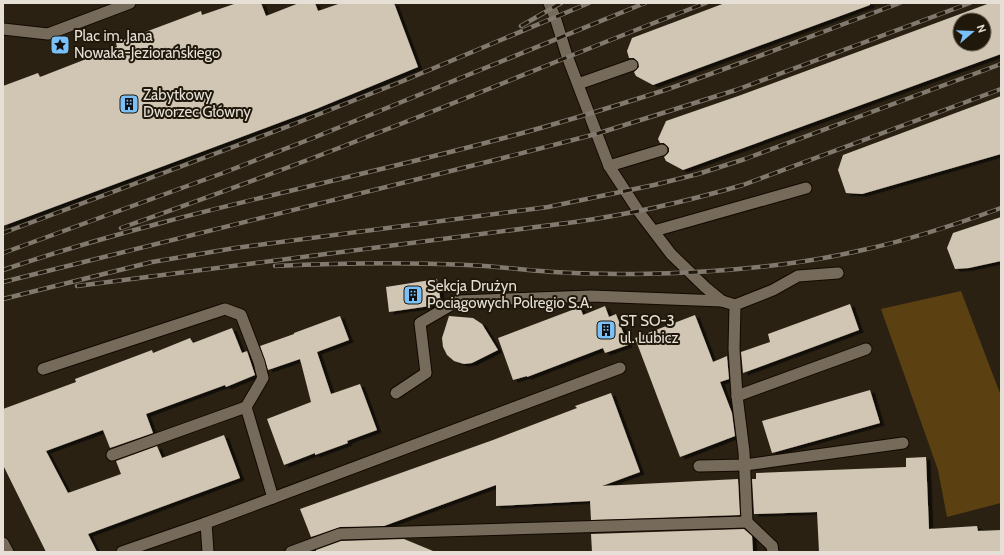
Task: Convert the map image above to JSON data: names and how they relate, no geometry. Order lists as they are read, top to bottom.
{
  "places": {
    "place": ["Plac im. Jana Nowaka-Jeziorańskiego"],
    "building": ["Zabytkowy Dworzec Główny", "Sekcja Drużyn Pociągowych Polregio S.A.", "ST SO-3 ul. Lubicz"]
  },
  "north": "right"
}
